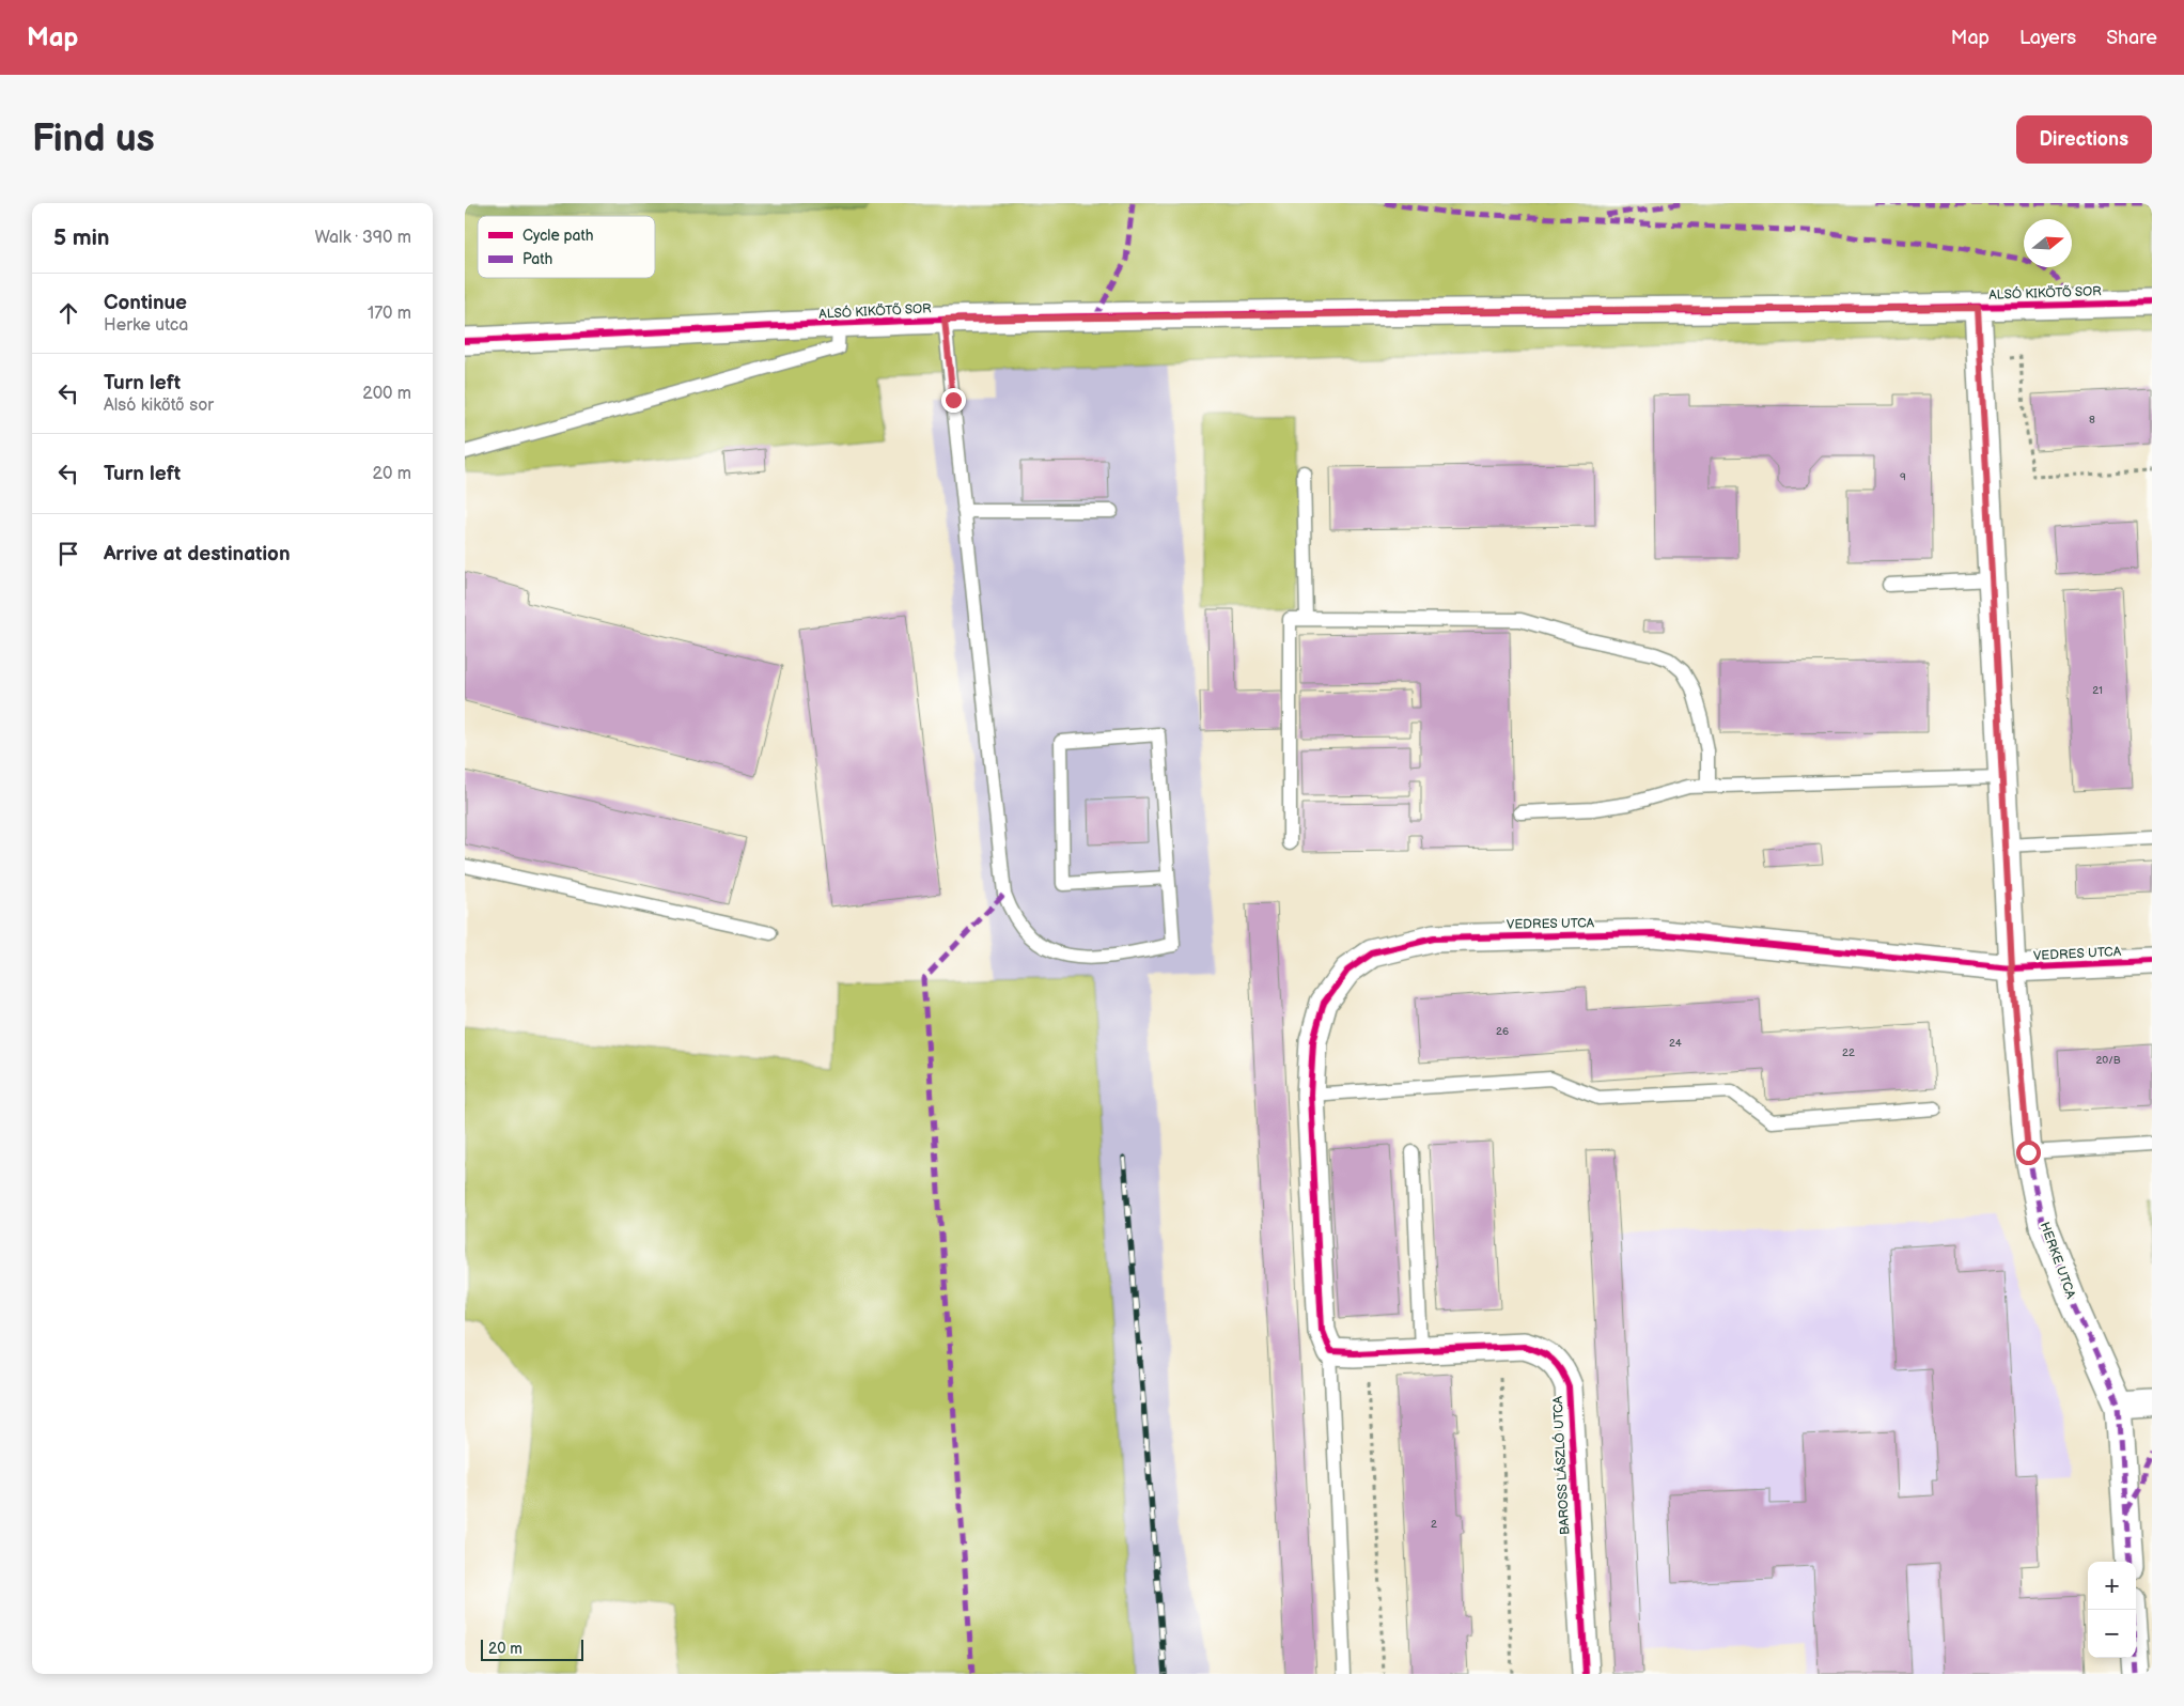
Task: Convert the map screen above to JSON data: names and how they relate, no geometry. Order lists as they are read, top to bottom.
{
  "streets": {
    "street": [
      "ALSÓ KIKÖTŐ SOR",
      "VEDRES UTCA",
      "HERKE UTCA",
      "BAROSS LÁSZLÓ UTCA"
    ]
  },
  "crossings": [
    ["ALSÓ KIKÖTŐ SOR", "HERKE UTCA"],
    ["VEDRES UTCA", "HERKE UTCA"],
    ["VEDRES UTCA", "BAROSS LÁSZLÓ UTCA"]
  ],
  "house_numbers": [
    "8",
    "9",
    "21",
    "26",
    "24",
    "22",
    "20/B",
    "2"
  ],
  "legend": ["Cycle path", "Path"],
  "scale_bar": "20 m",
  "north": "right",
  "page": {
    "header": "Map",
    "nav": ["Map", "Layers", "Share"],
    "buttons": "Directions",
    "title": "Find us",
    "heading": ["5 min", "Walk · 390 m"],
    "list": [
      ["Continue", "Herke utca", "170 m"],
      ["Turn left", "Alsó kikötő sor", "200 m"],
      ["Turn left", "20 m"],
      "Arrive at destination"
    ],
    "map_buttons": ["+", "−"],
    "scale": "20 m"
  }
}
